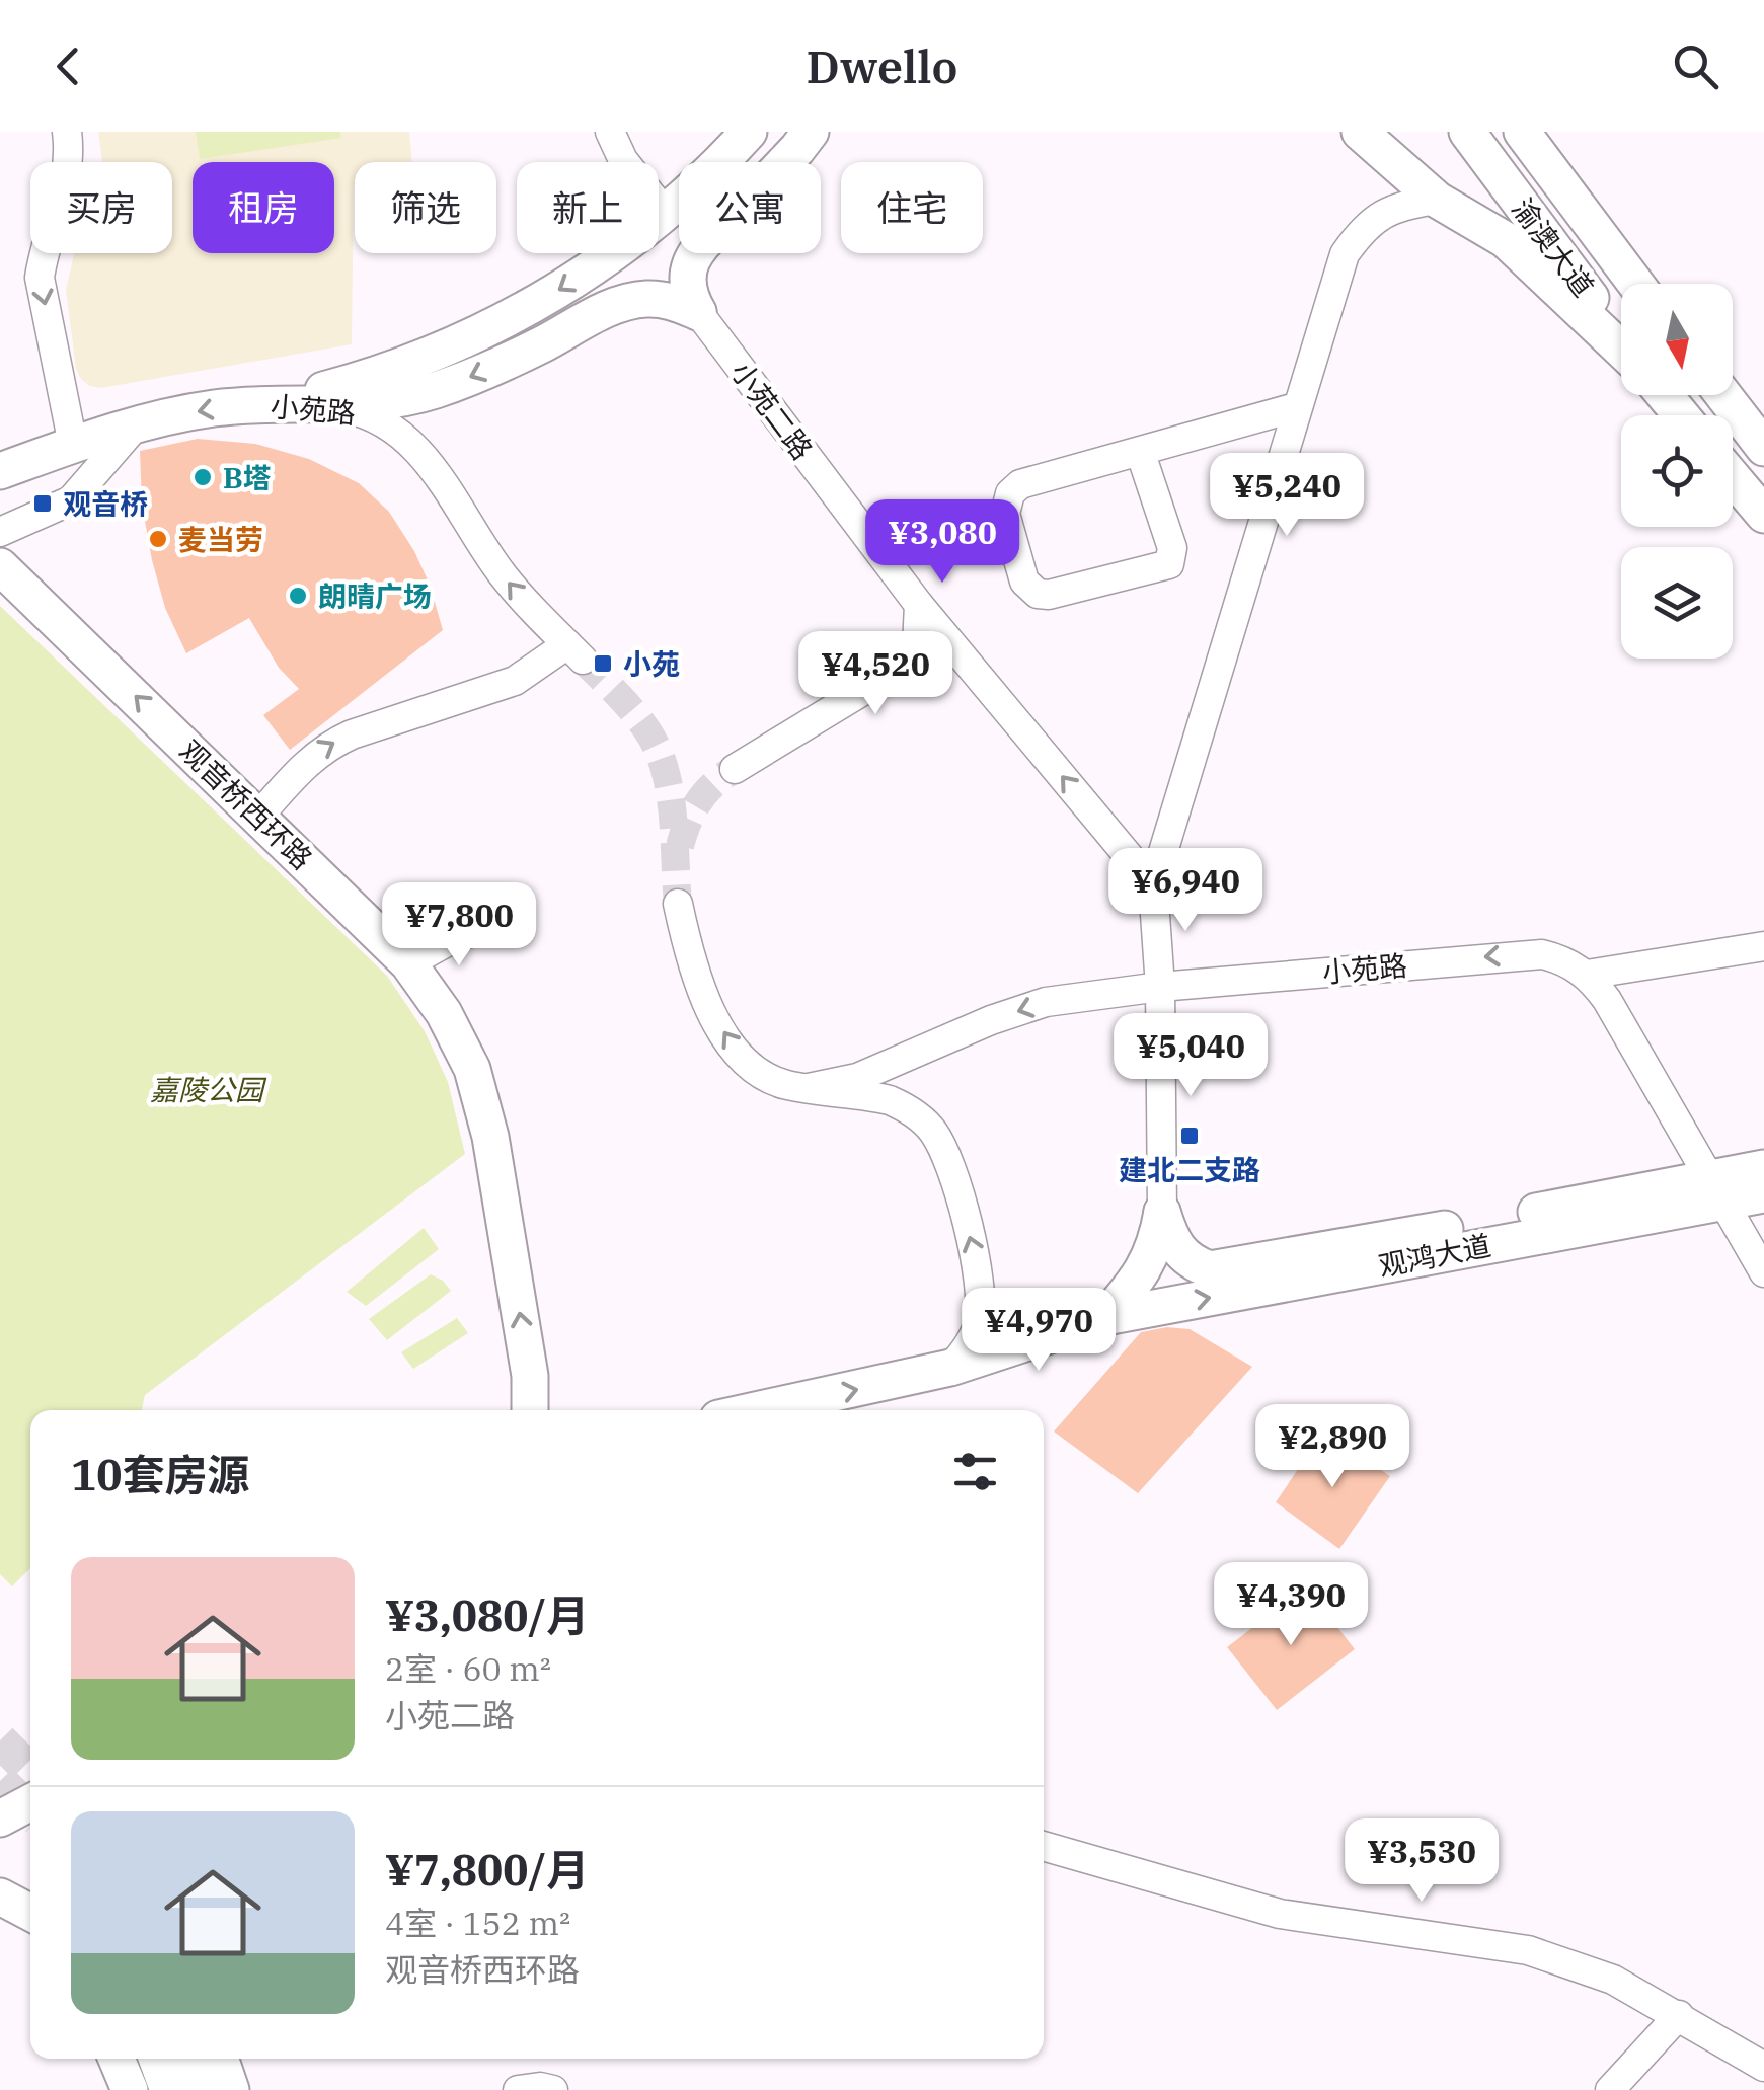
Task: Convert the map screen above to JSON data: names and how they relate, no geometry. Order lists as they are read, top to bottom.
{
  "streets": {
    "main road": [
      "渝澳大道",
      "小苑路",
      "观音桥西环路",
      "观鸿大道"
    ],
    "street": ["小苑二路"]
  },
  "crossings": [
    ["小苑路", "观音桥西环路"]
  ],
  "one_way": ["小苑二路", "观音桥西环路"],
  "parks": ["嘉陵公园"],
  "places": {
    "other": ["B塔", "麦当劳", "朗晴广场"],
    "transit": ["观音桥", "小苑", "建北二支路"]
  },
  "north": "bottom",
  "page": {
    "header": "Dwello",
    "chip": [
      "买房",
      "租房",
      "筛选",
      "新上",
      "公寓",
      "住宅"
    ],
    "price": [
      "¥5,240",
      "¥3,080",
      "¥4,520",
      "¥6,940",
      "¥7,800",
      "¥5,040",
      "¥4,970",
      "¥2,890",
      "¥4,390",
      "¥3,530"
    ],
    "heading": "10套房源",
    "list": [
      {
        "name": "¥3,080/月",
        "note": "2室 · 60 m² · 小苑二路"
      },
      {
        "name": "¥7,800/月",
        "note": "4室 · 152 m² · 观音桥西环路"
      }
    ]
  }
}
